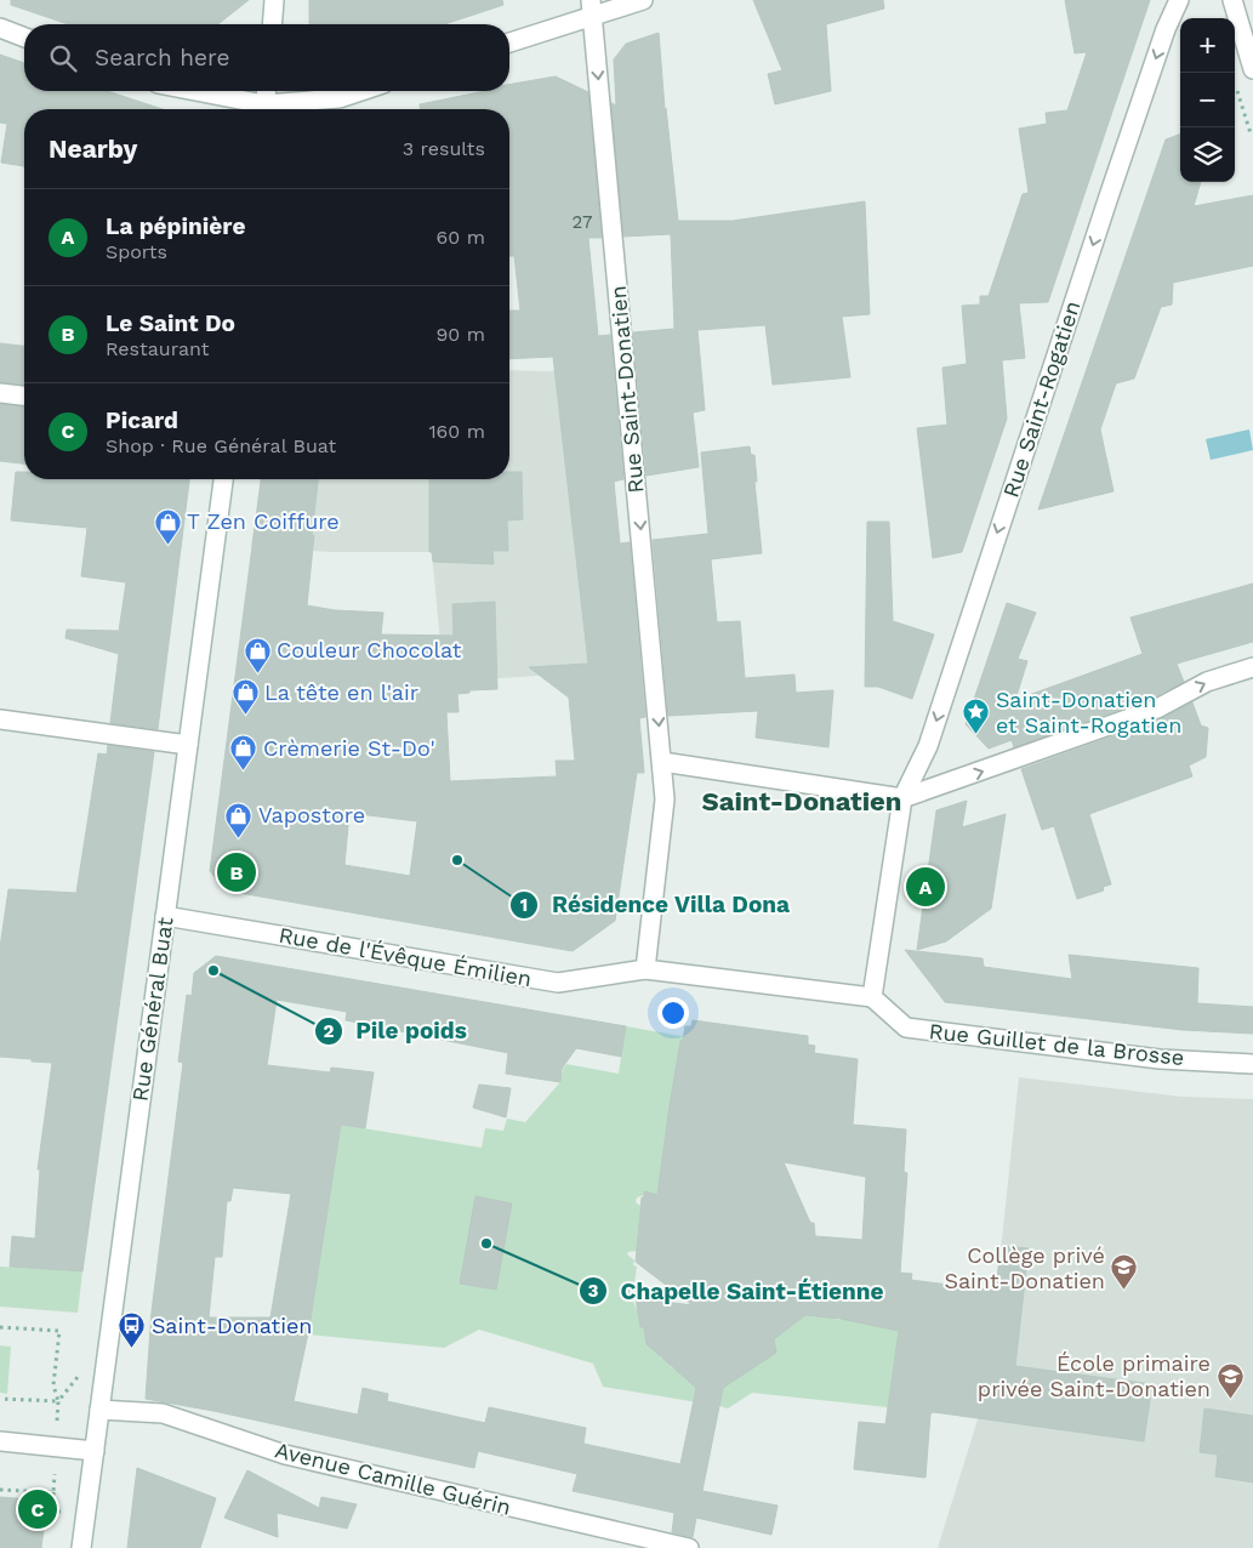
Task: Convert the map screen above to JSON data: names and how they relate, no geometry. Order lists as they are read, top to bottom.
{
  "streets": {
    "street": [
      "Rue Saint-Donatien",
      "Rue Saint-Rogatien",
      "Rue de l'Évêque Émilien",
      "Rue Général Buat",
      "Rue Guillet de la Brosse",
      "Avenue Camille Guérin"
    ]
  },
  "crossings": [
    ["Rue Saint-Donatien", "Rue de l'Évêque Émilien"],
    ["Rue Saint-Rogatien", "Rue de l'Évêque Émilien"],
    ["Rue Saint-Rogatien", "Rue Guillet de la Brosse"],
    ["Rue de l'Évêque Émilien", "Rue Général Buat"],
    ["Rue de l'Évêque Émilien", "Rue Guillet de la Brosse"],
    ["Rue Général Buat", "Avenue Camille Guérin"]
  ],
  "one_way": ["Rue Saint-Donatien", "Rue Saint-Rogatien"],
  "districts": ["Saint-Donatien"],
  "places": {
    "shop": [
      "T Zen Coiffure",
      "Couleur Chocolat",
      "La tête en l'air",
      "Crèmerie St-Do'",
      "Vapostore"
    ],
    "place": ["Saint-Donatien et Saint-Rogatien"],
    "other": ["Résidence Villa Dona", "Pile poids", "Chapelle Saint-Étienne"],
    "school or university": ["Collège privé Saint-Donatien", "École primaire privée Saint-Donatien"],
    "bus stop": ["Saint-Donatien"]
  },
  "house_numbers": ["27"],
  "page": {
    "map_buttons": ["+", "−"],
    "search": "Search here",
    "heading": ["Nearby", "3 results"],
    "list": [
      {
        "mark": "A",
        "name": "La pépinière",
        "note": "Sports",
        "value": "60 m"
      },
      {
        "mark": "B",
        "name": "Le Saint Do",
        "note": "Restaurant",
        "value": "90 m"
      },
      {
        "mark": "C",
        "name": "Picard",
        "note": "Shop · Rue Général Buat",
        "value": "160 m"
      }
    ],
    "pins": ["B", "A", "C"]
  }
}
